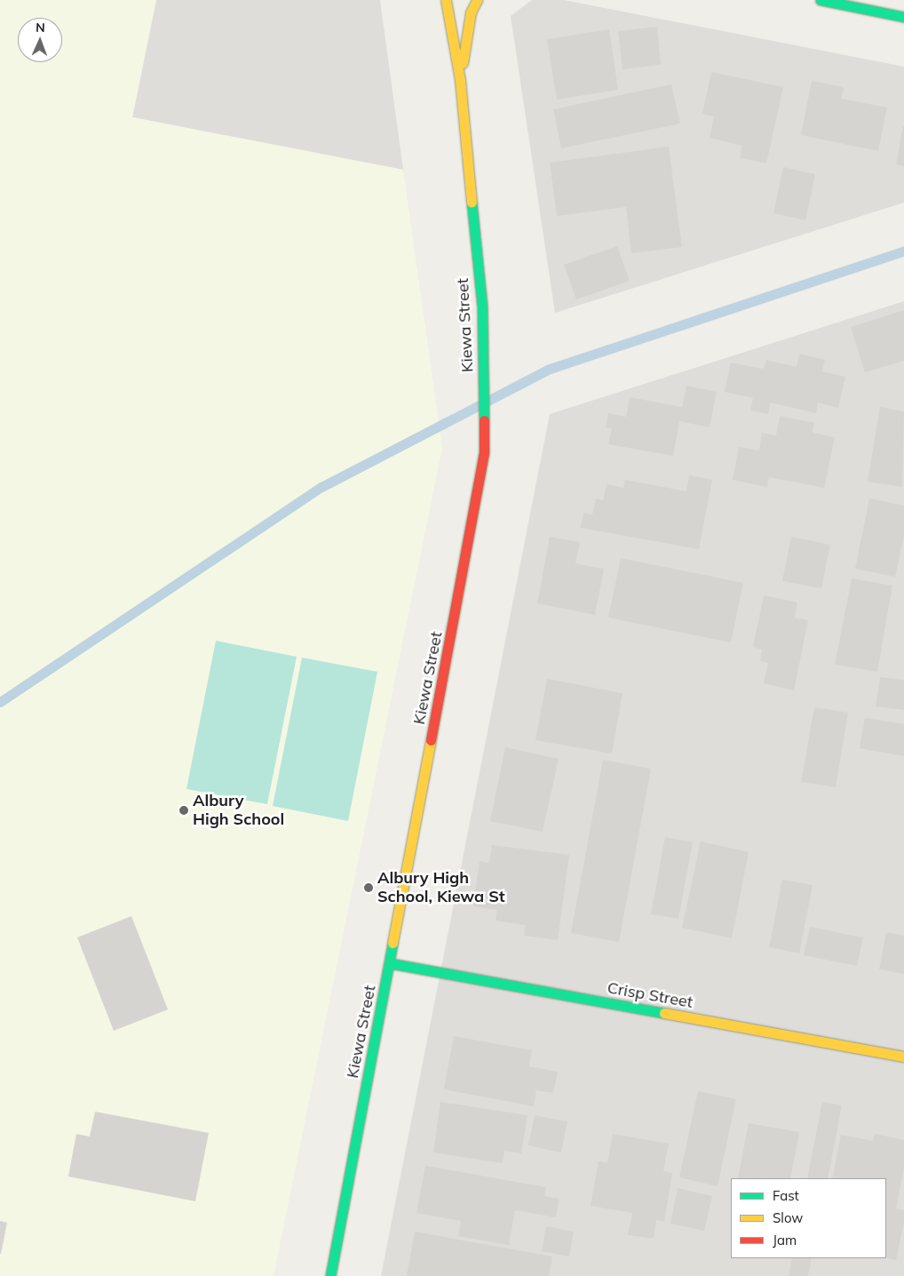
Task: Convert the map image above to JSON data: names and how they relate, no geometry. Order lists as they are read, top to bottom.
{
  "streets": {
    "street": ["Kiewa Street", "Crisp Street"]
  },
  "crossings": [
    ["Kiewa Street", "Crisp Street"]
  ],
  "places": ["Albury High School", "Albury High School, Kiewa St"],
  "legend": ["Fast", "Slow", "Jam"],
  "north": "top"
}
